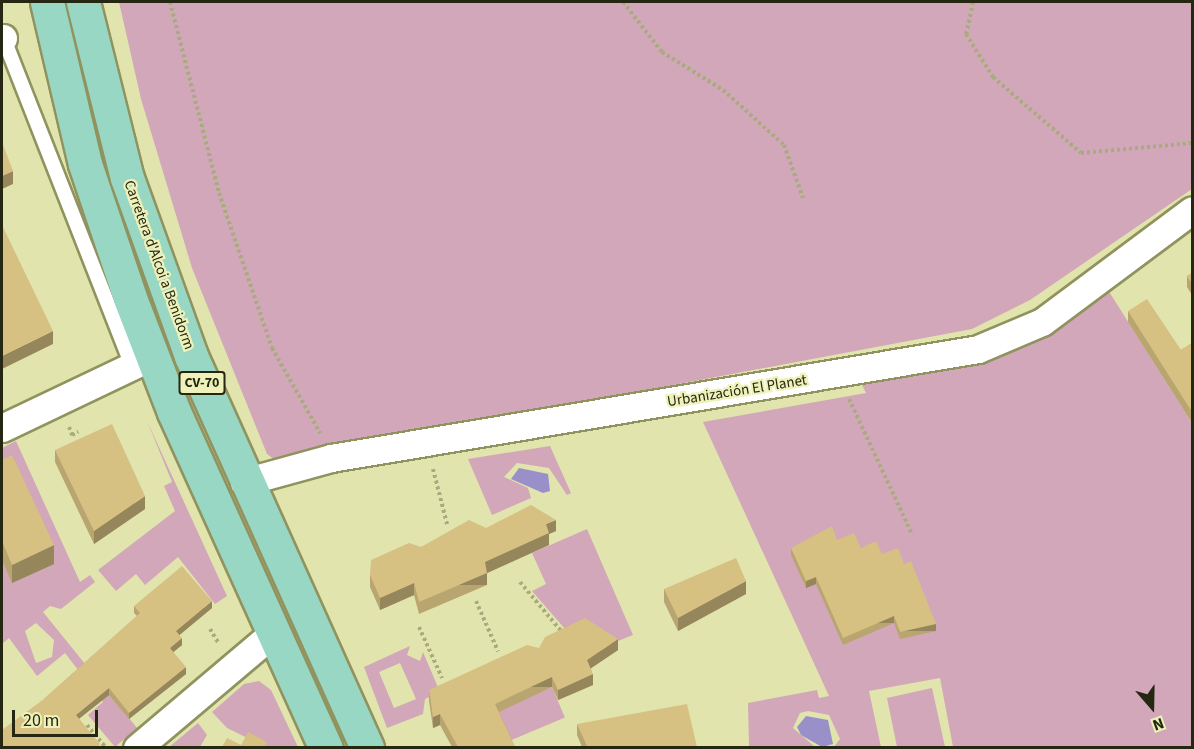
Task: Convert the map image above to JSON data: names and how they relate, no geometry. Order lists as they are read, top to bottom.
{
  "streets": {
    "main road": ["Carretera d'Alcoi a Benidorm", "CV-70"],
    "street": ["Urbanización El Planet"]
  },
  "crossings": [
    ["Carretera d'Alcoi a Benidorm", "Urbanización El Planet"]
  ],
  "scale_bar": "20 m",
  "north": "bottom"
}
